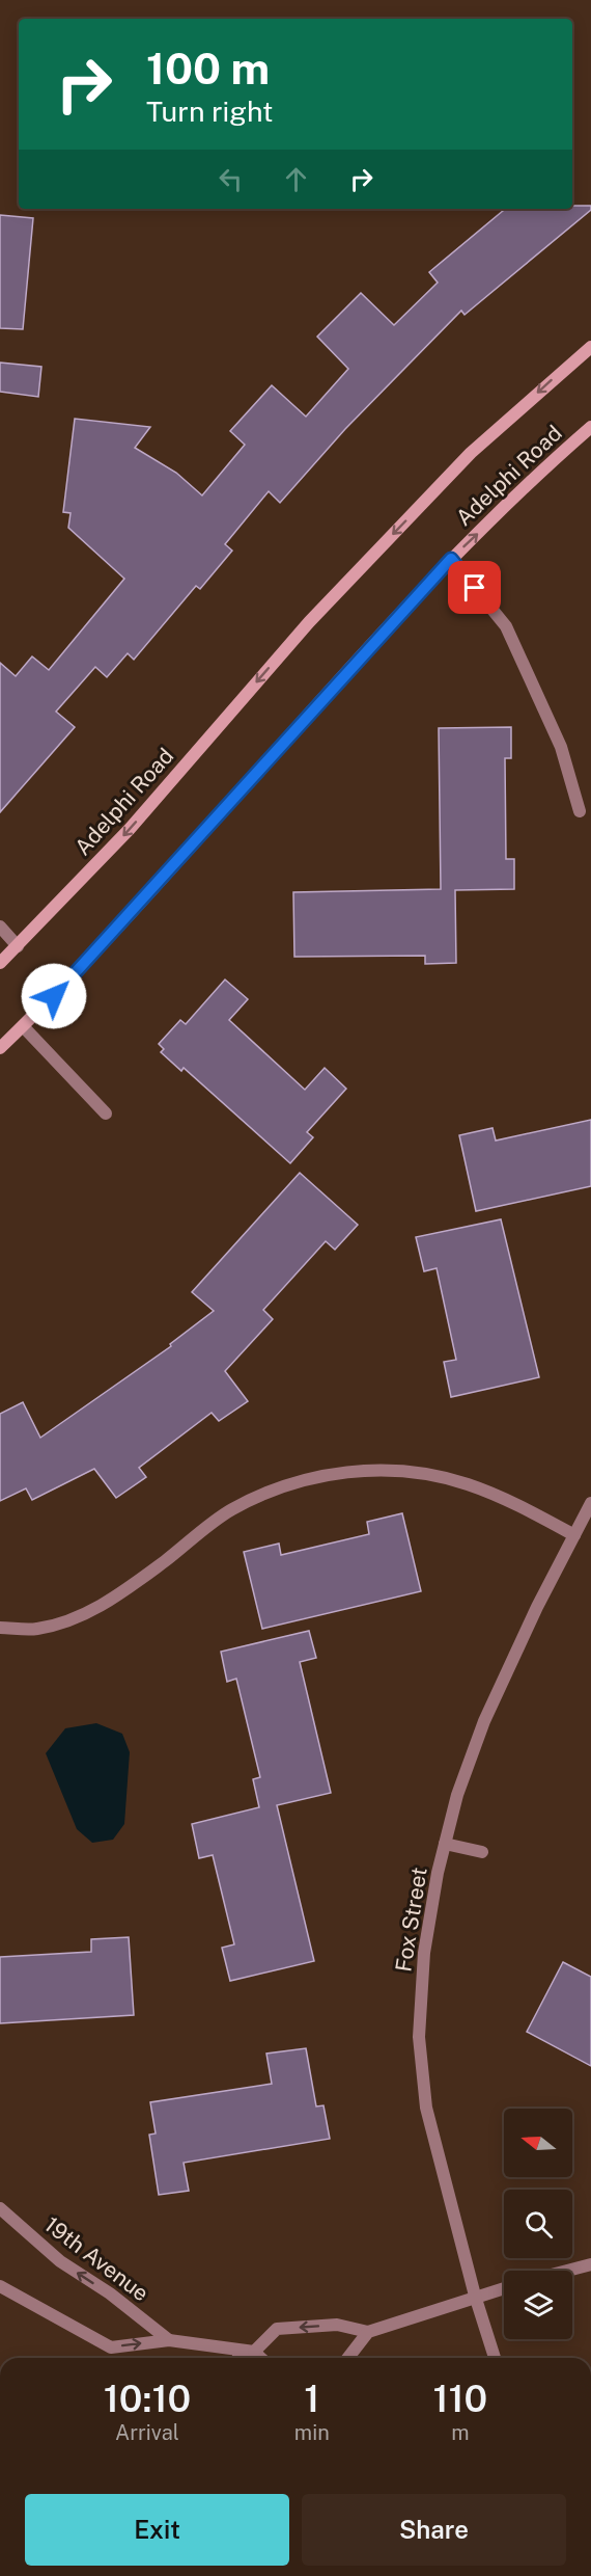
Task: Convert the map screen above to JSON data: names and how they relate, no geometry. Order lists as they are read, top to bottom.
{
  "streets": {
    "main road": ["Adelphi Road"],
    "street": ["Fox Street", "19th Avenue"]
  },
  "north": "left",
  "page": {
    "turn": ["100 m", "Turn right"],
    "eta": [
      "10:10",
      "Arrival",
      "1",
      "min",
      "110",
      "m"
    ],
    "buttons": ["Exit", "Share"]
  }
}
